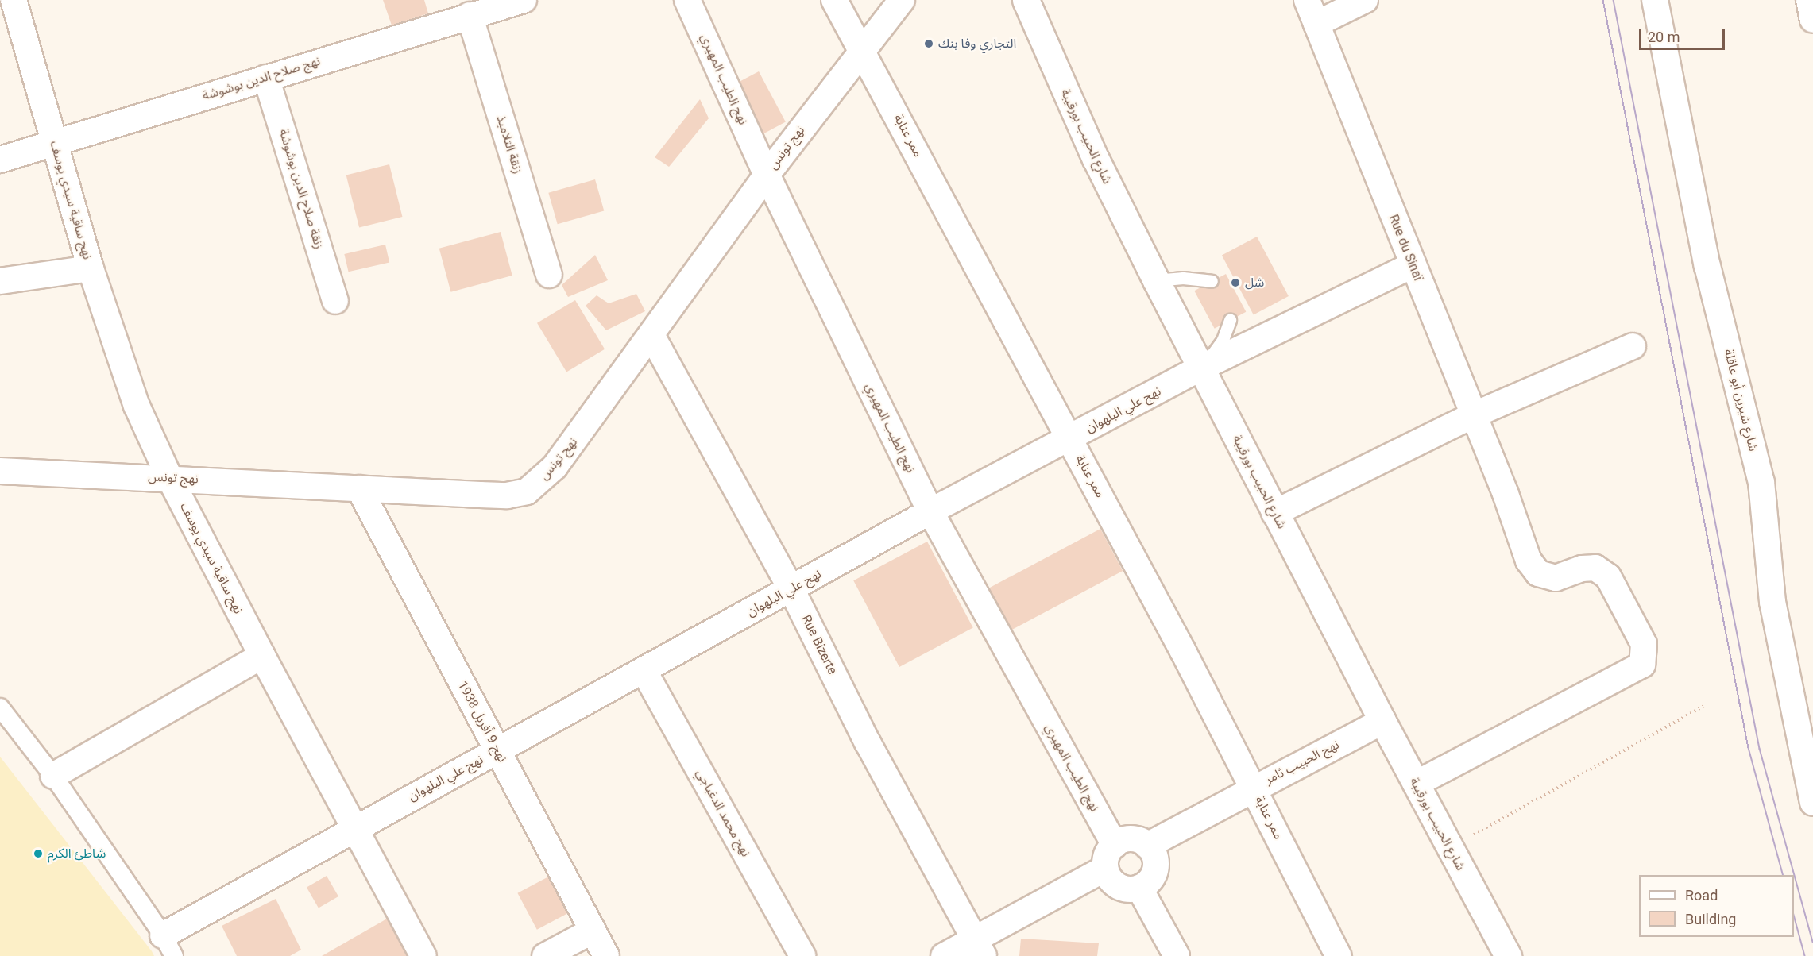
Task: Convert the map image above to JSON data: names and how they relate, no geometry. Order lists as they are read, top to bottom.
{
  "streets": {
    "main road": ["شارع الحبيب بورقيبة"],
    "street": [
      "نهج صلاح الدين بوشوشة",
      "نهج الطيب المهيري",
      "ممر عنابة",
      "زنقة التلاميذ",
      "نهج تونس",
      "زنقة صلاح الدين بوشوشة",
      "نهج ساقية سيدي يوسف",
      "Rue du Sinaï",
      "شارع شيرين أبو عاقلة",
      "نهج علي البلهوان",
      "Rue Bizerte",
      "نهج 9 أفريل 1938",
      "نهج الحبيب ثامر",
      "نهج محمد الدغباجي"
    ]
  },
  "crossings": [
    ["نهج صلاح الدين بوشوشة", "زنقة التلاميذ"],
    ["نهج صلاح الدين بوشوشة", "زنقة صلاح الدين بوشوشة"],
    ["نهج صلاح الدين بوشوشة", "نهج ساقية سيدي يوسف"],
    ["نهج الطيب المهيري", "نهج تونس"],
    ["نهج الطيب المهيري", "نهج علي البلهوان"],
    ["نهج الطيب المهيري", "نهج الحبيب ثامر"],
    ["ممر عنابة", "نهج تونس"],
    ["ممر عنابة", "نهج علي البلهوان"],
    ["ممر عنابة", "نهج الحبيب ثامر"],
    ["شارع الحبيب بورقيبة", "Rue du Sinaï"],
    ["شارع الحبيب بورقيبة", "نهج علي البلهوان"],
    ["شارع الحبيب بورقيبة", "نهج الحبيب ثامر"],
    ["نهج تونس", "نهج ساقية سيدي يوسف"],
    ["نهج تونس", "Rue Bizerte"],
    ["نهج تونس", "نهج 9 أفريل 1938"],
    ["نهج ساقية سيدي يوسف", "نهج علي البلهوان"],
    ["Rue du Sinaï", "نهج علي البلهوان"],
    ["نهج علي البلهوان", "Rue Bizerte"],
    ["نهج علي البلهوان", "نهج 9 أفريل 1938"],
    ["نهج علي البلهوان", "نهج محمد الدغباجي"]
  ],
  "places": ["التجاري وفا بنك", "شل", "شاطئ الکرم"],
  "legend": ["Road", "Building"],
  "scale_bar": "20 m"
}
